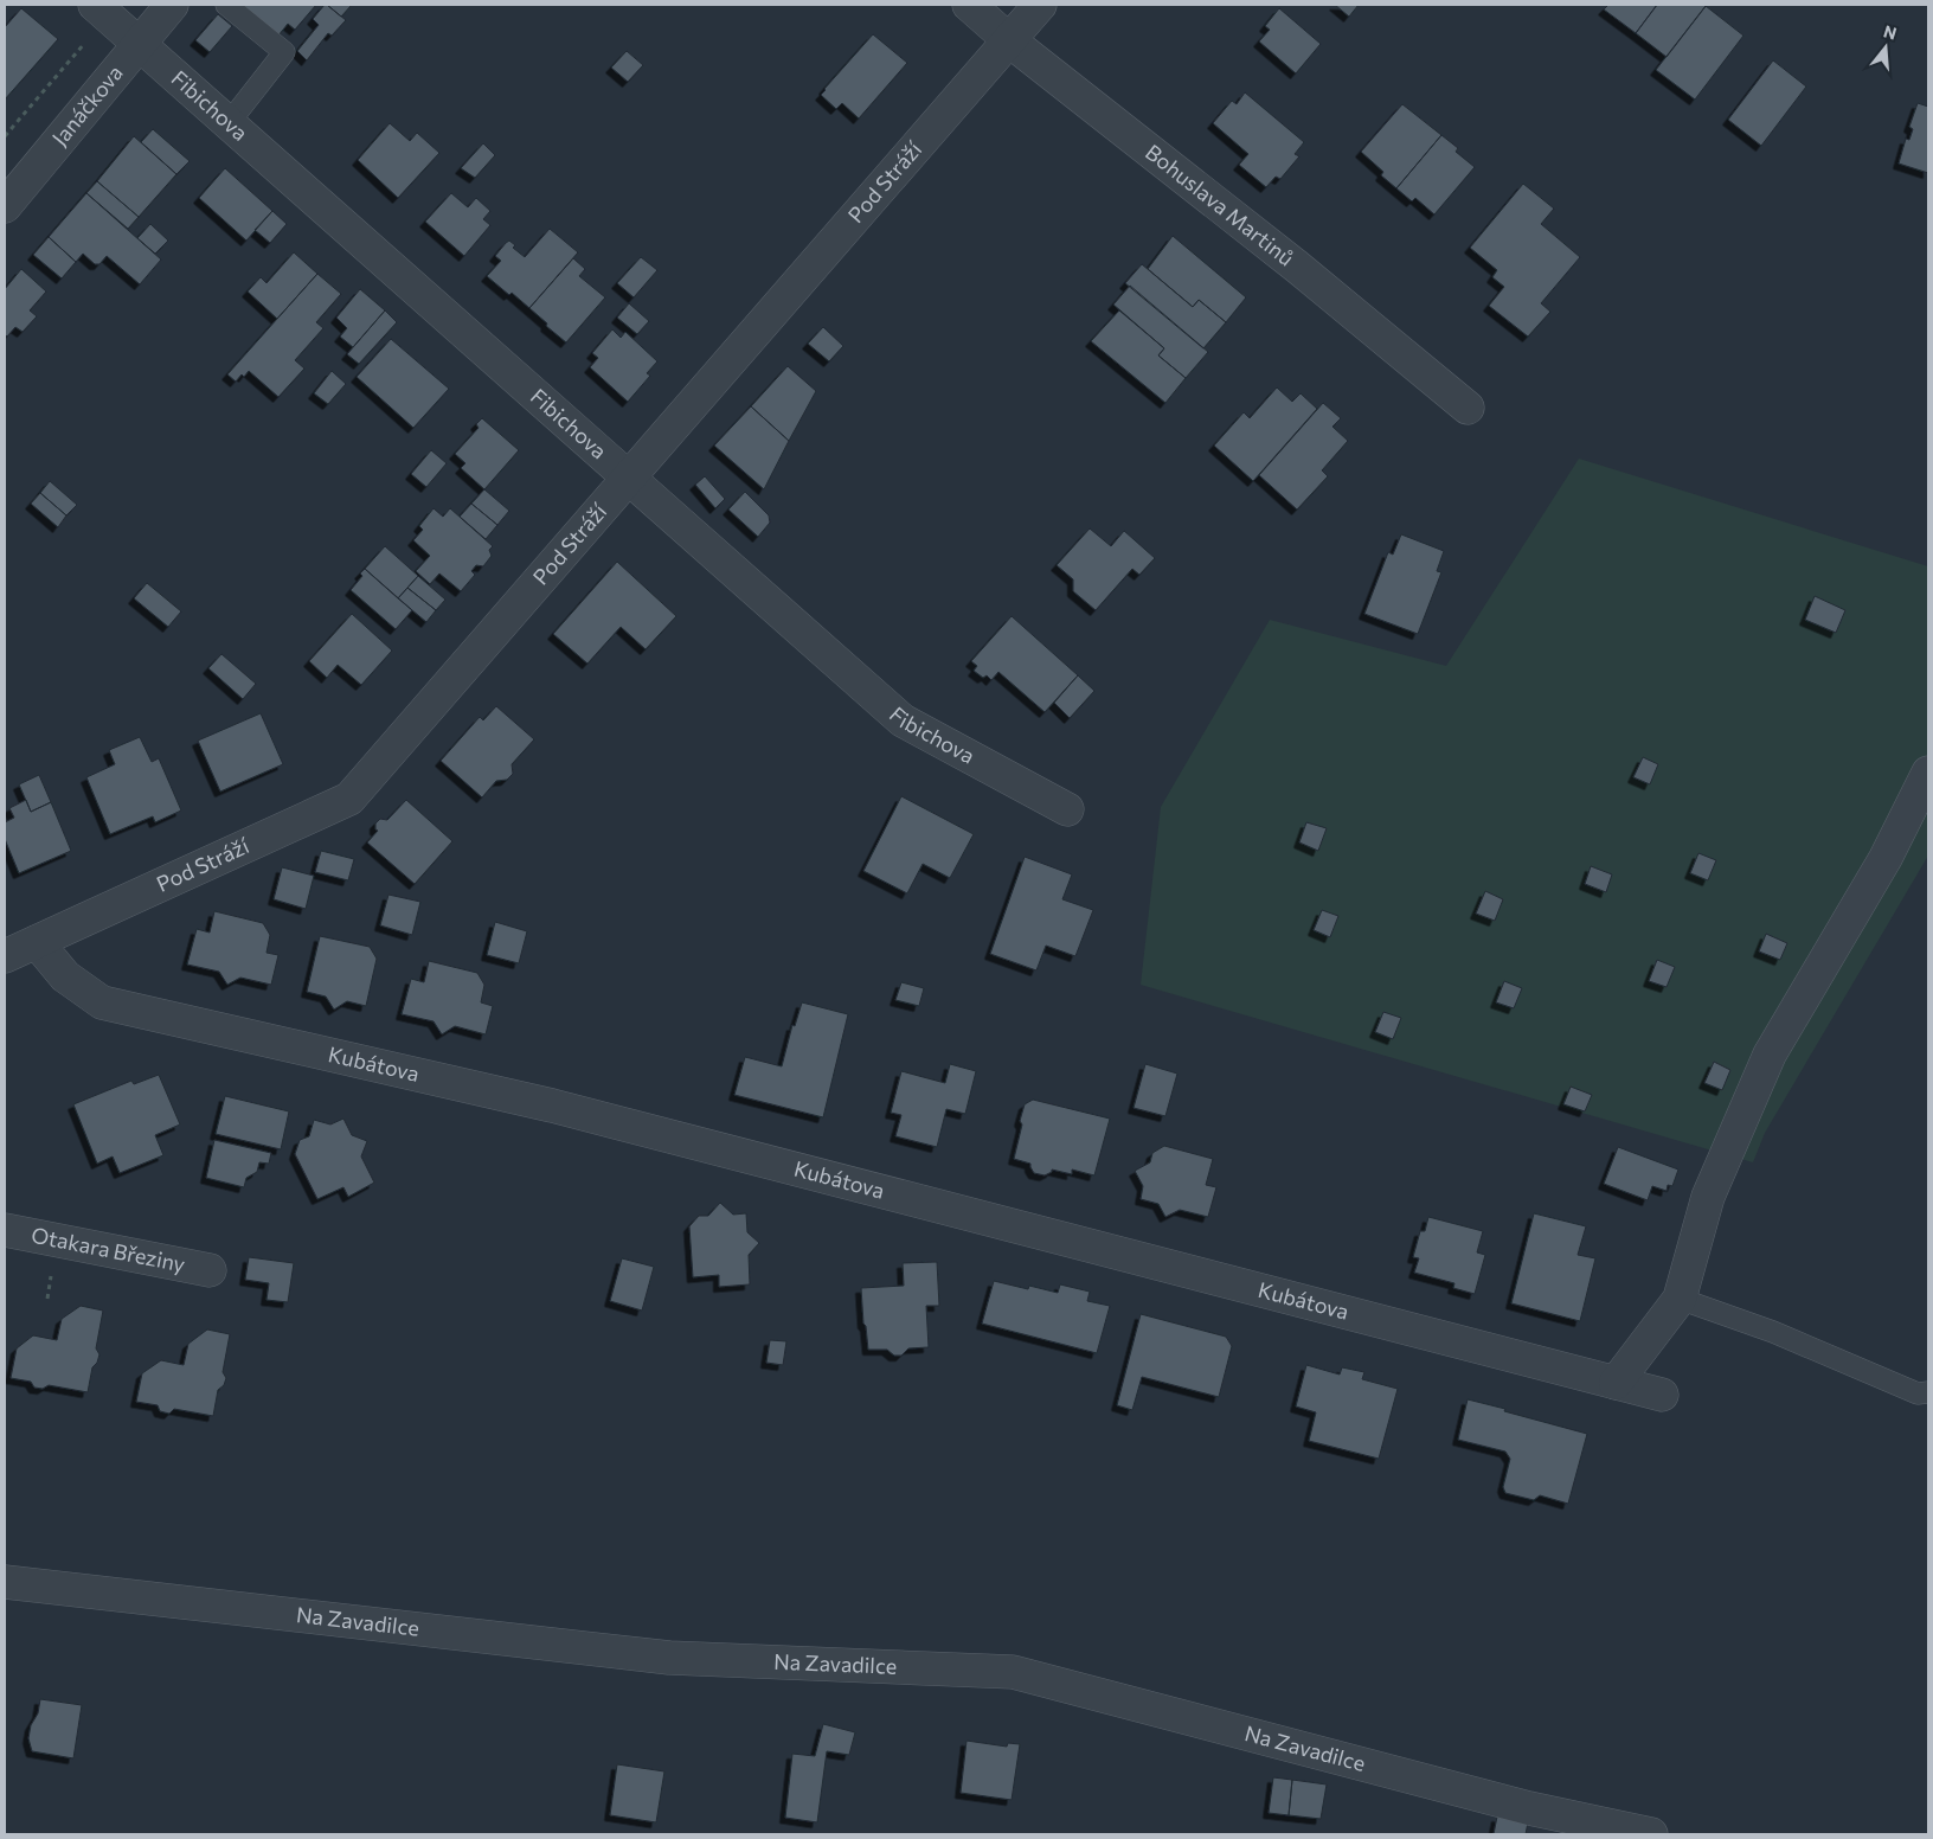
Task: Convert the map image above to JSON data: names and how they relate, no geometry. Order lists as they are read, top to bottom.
{
  "streets": {
    "street": [
      "Janáčkova",
      "Fibichova",
      "Pod Stráží",
      "Bohuslava Martinů",
      "Kubátova",
      "Otakara Březiny",
      "Na Zavadilce"
    ]
  },
  "crossings": [
    ["Janáčkova", "Fibichova"],
    ["Fibichova", "Pod Stráží"],
    ["Pod Stráží", "Bohuslava Martinů"],
    ["Pod Stráží", "Kubátova"]
  ],
  "north": "top"
}
